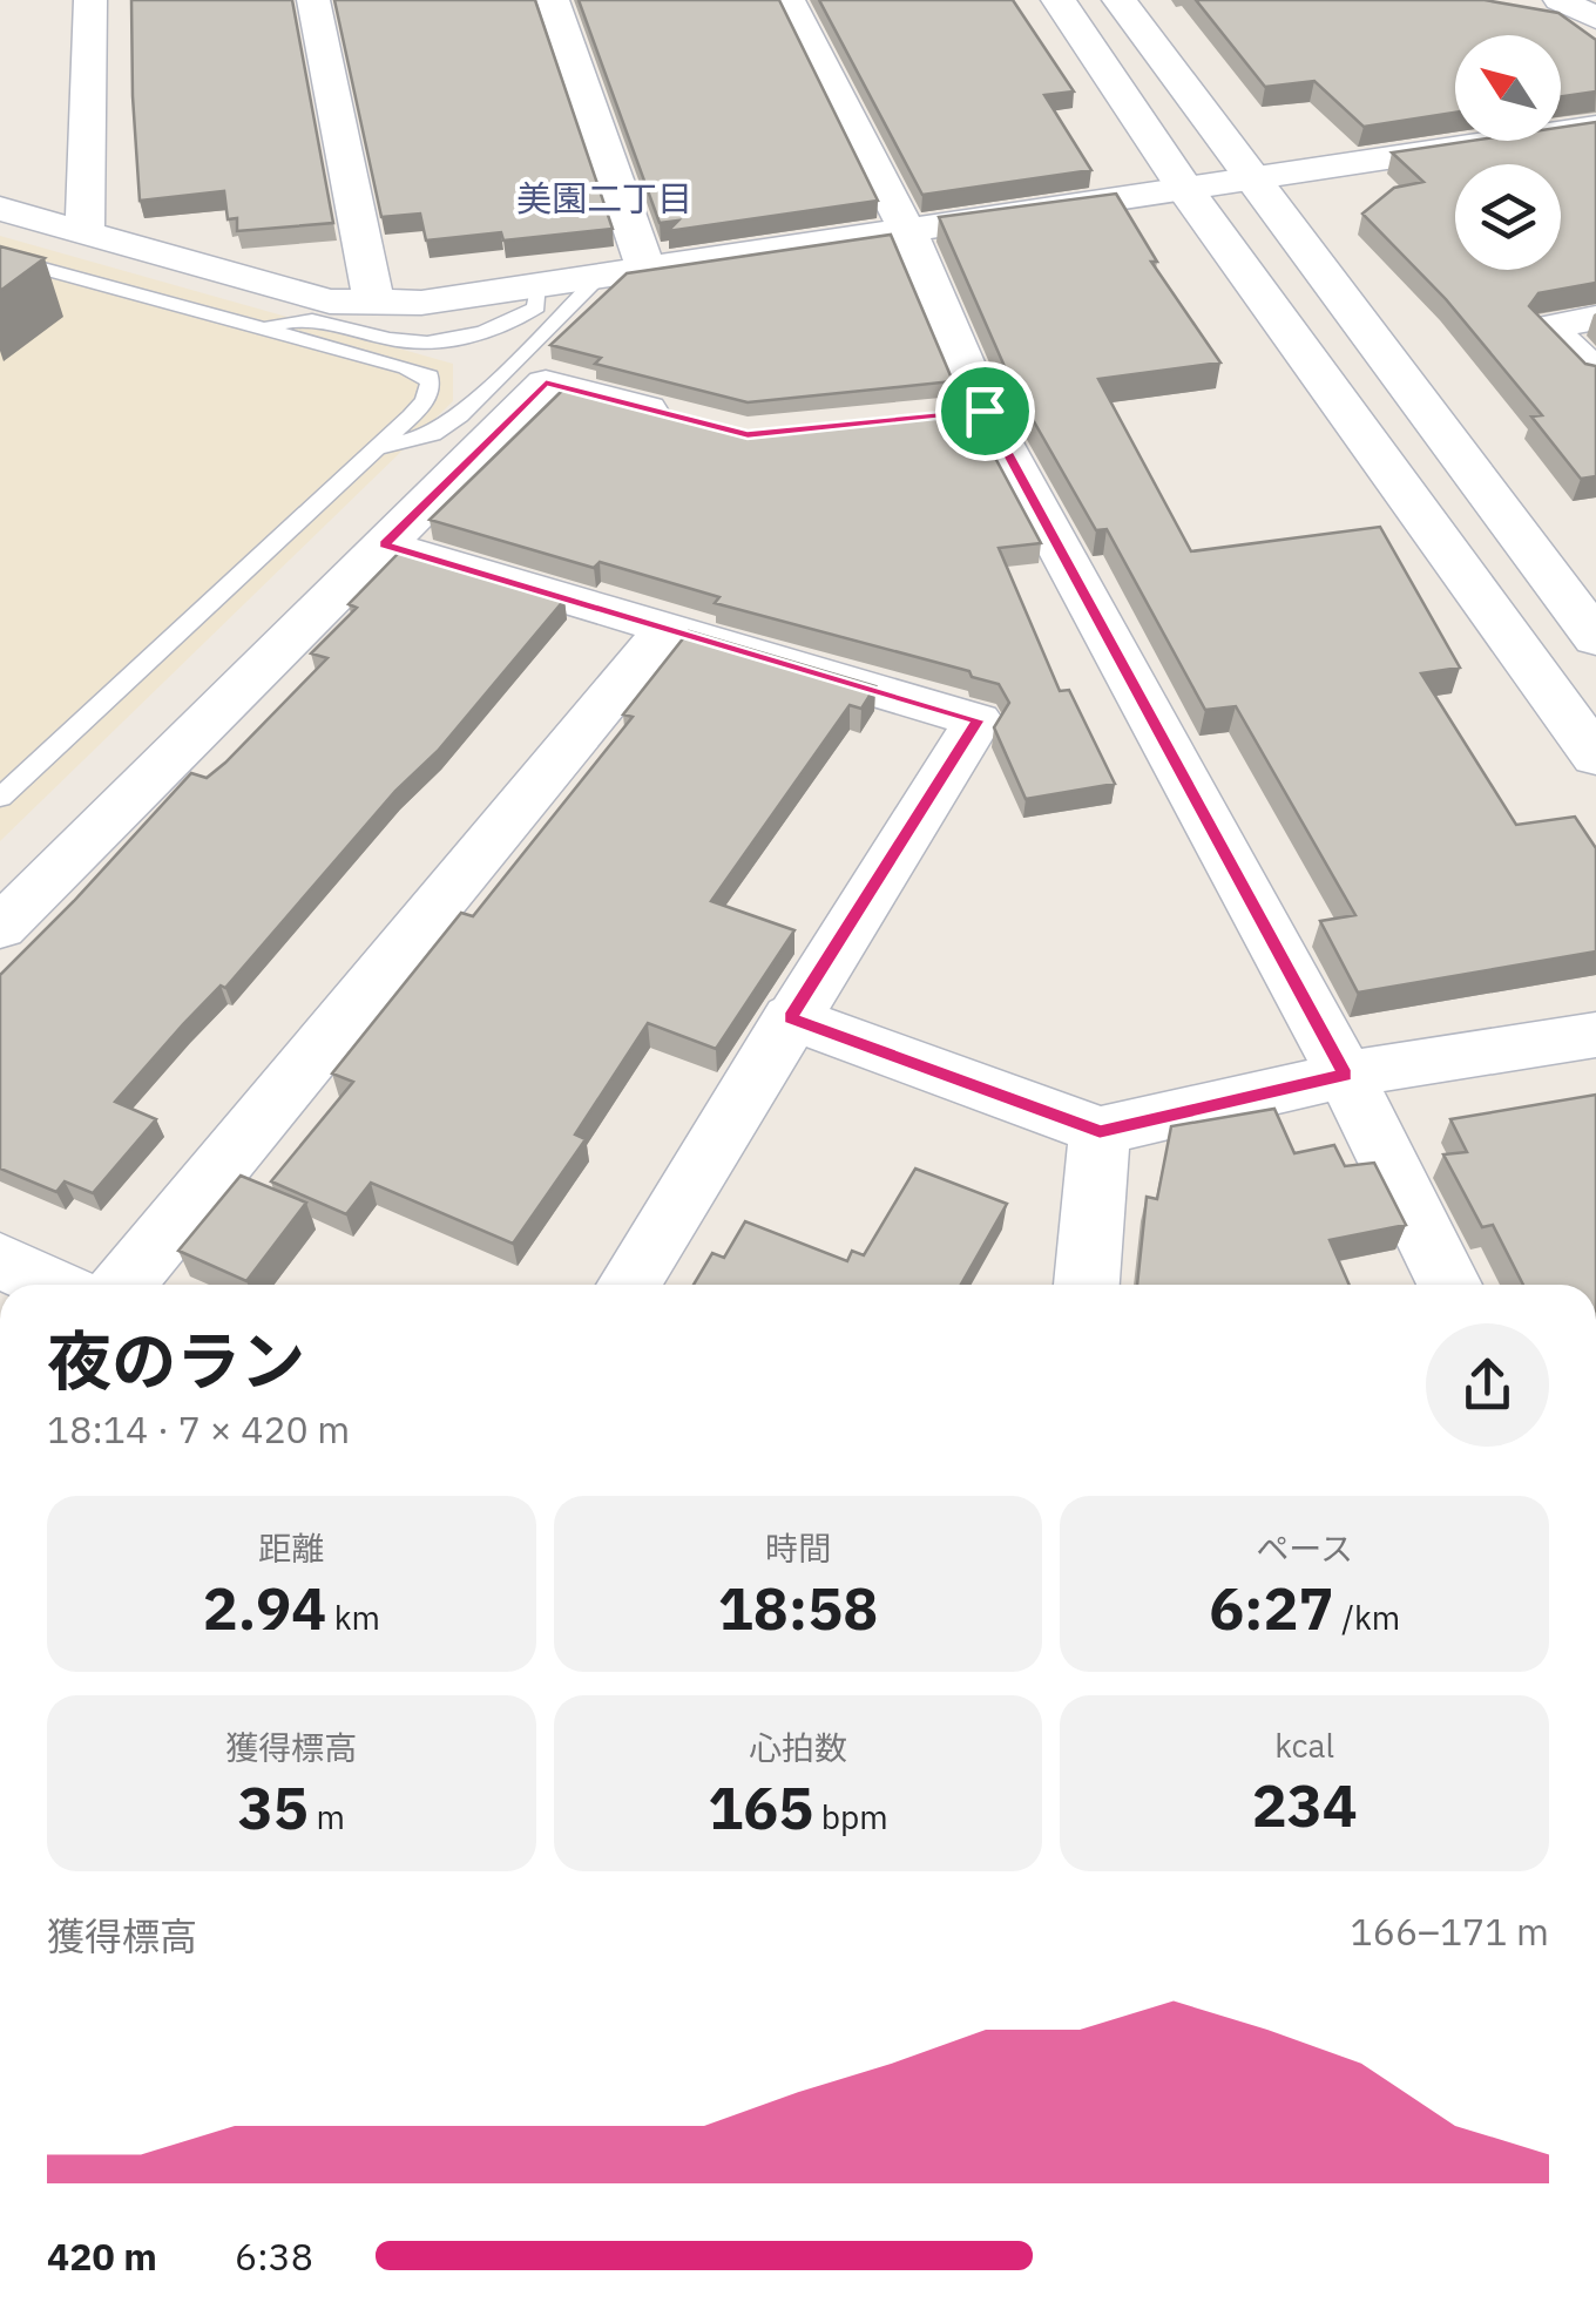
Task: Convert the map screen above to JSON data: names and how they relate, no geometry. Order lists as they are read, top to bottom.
{
  "districts": ["美園二丁目"],
  "north": "top left",
  "page": {
    "heading": ["夜のラン", "18:14 · 7 × 420 m"],
    "stats": [
      ["距離", "2.94 km"],
      ["時間", "18:58"],
      ["ペース", "6:27 /km"],
      ["獲得標高", "35 m"],
      ["心拍数", "165 bpm"],
      ["kcal", "234"]
    ],
    "chart": ["獲得標高", "166–171 m"],
    "list": [
      {
        "name": "420 m",
        "note": "6:38"
      }
    ]
  }
}
